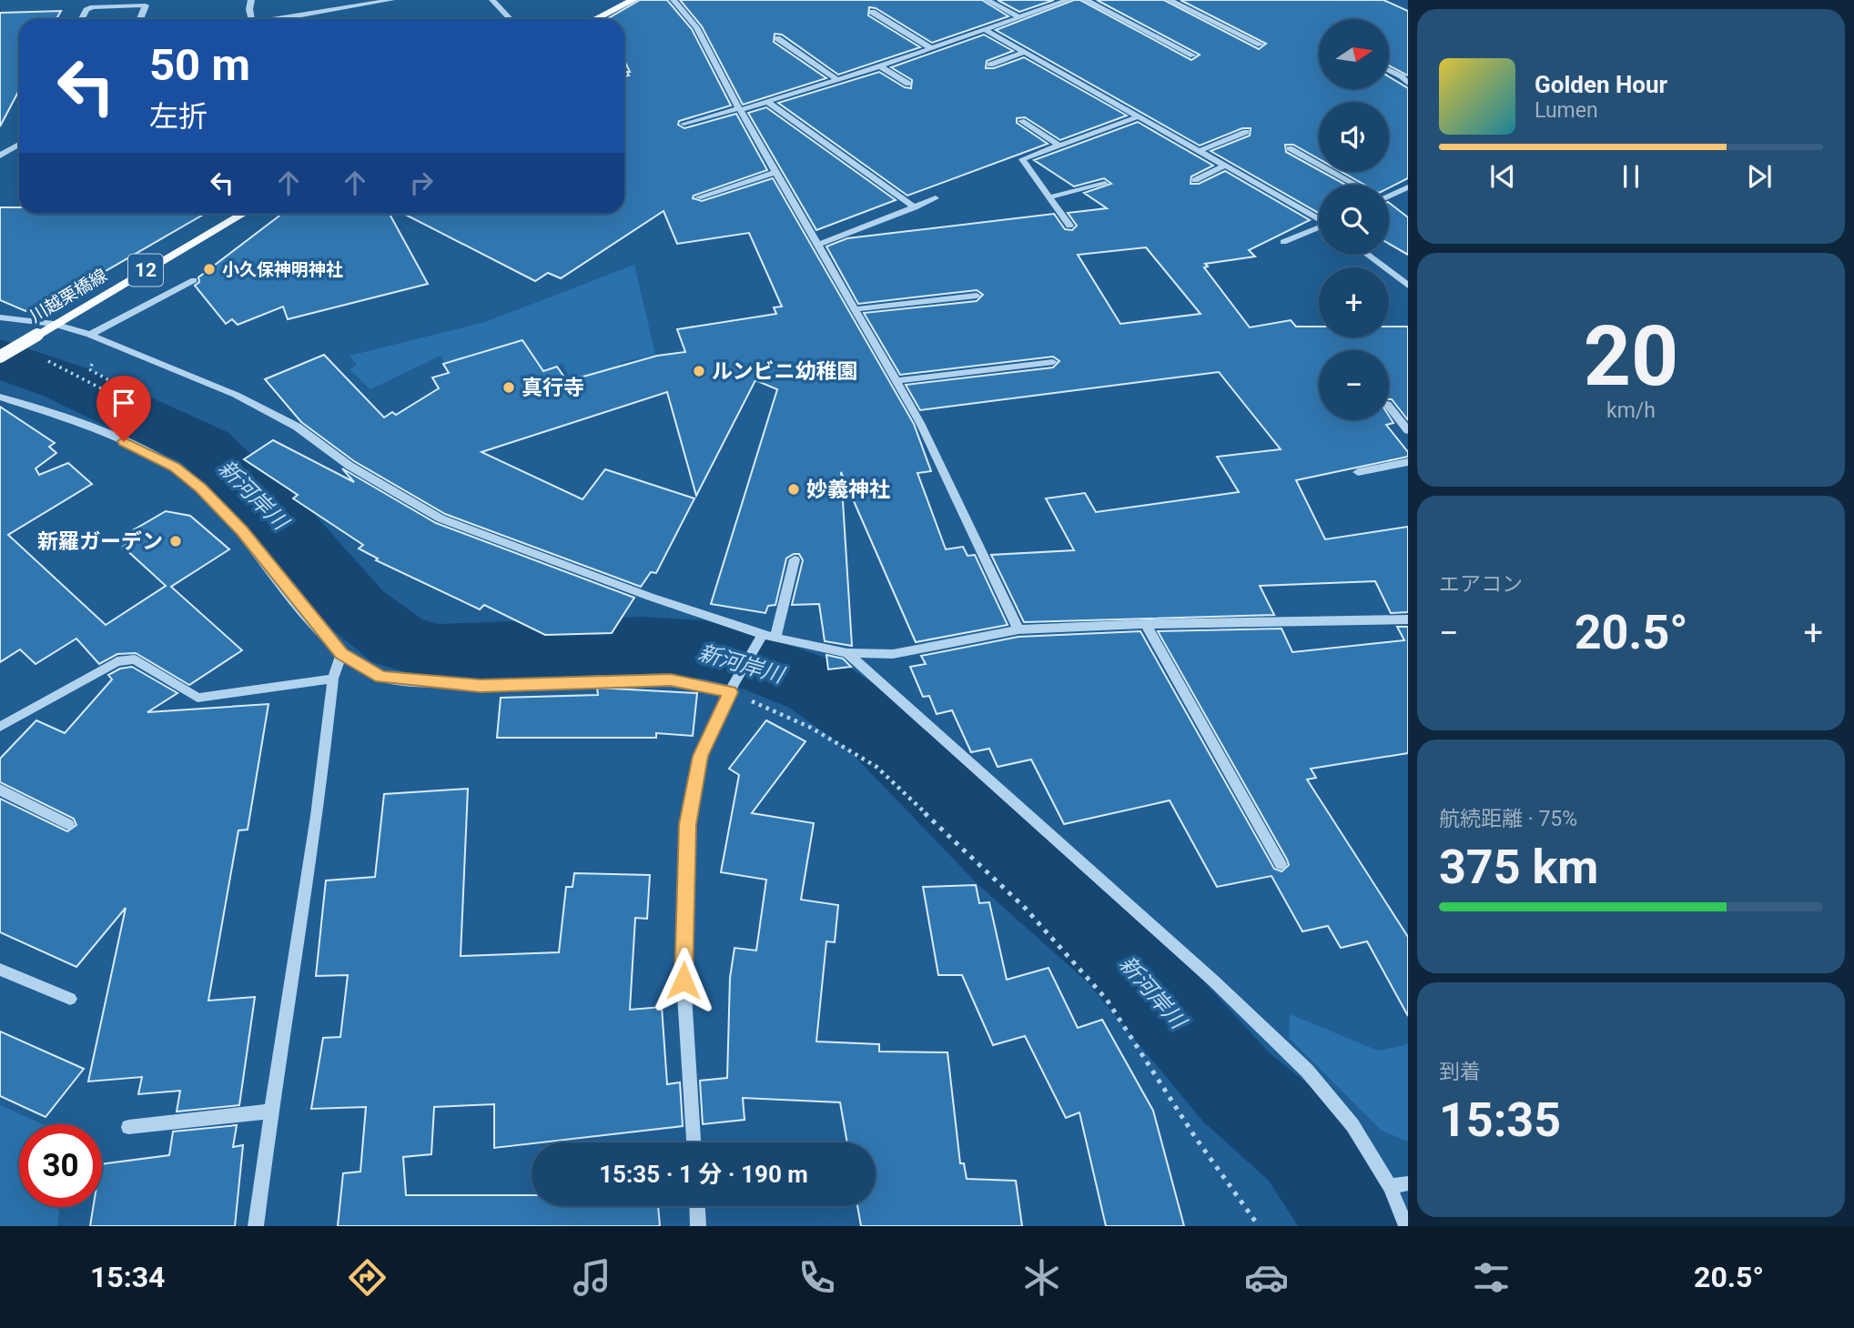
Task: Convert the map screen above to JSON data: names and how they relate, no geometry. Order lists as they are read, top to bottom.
{
  "streets": {
    "main road": ["12", "川越栗橋線"]
  },
  "water": ["新河岸川"],
  "places": [
    "小久保神明神社",
    "ルンビニ幼稚園",
    "真行寺",
    "妙義神社",
    "新羅ガーデン"
  ],
  "north": "right",
  "page": {
    "map_buttons": ["+", "−"],
    "turn": ["50 m", "左折"],
    "song": ["Golden Hour", "Lumen"],
    "tile": [
      ["20", "km/h"],
      "エアコン",
      ["航続距離 · 75%", "375 km"],
      ["到着", "15:35"]
    ],
    "heat": ["−", "20.5°", "+"],
    "limit": "30",
    "trip": "15:35 · 1 分 · 190 m",
    "tabs": ["15:34", "20.5°"]
  }
}
